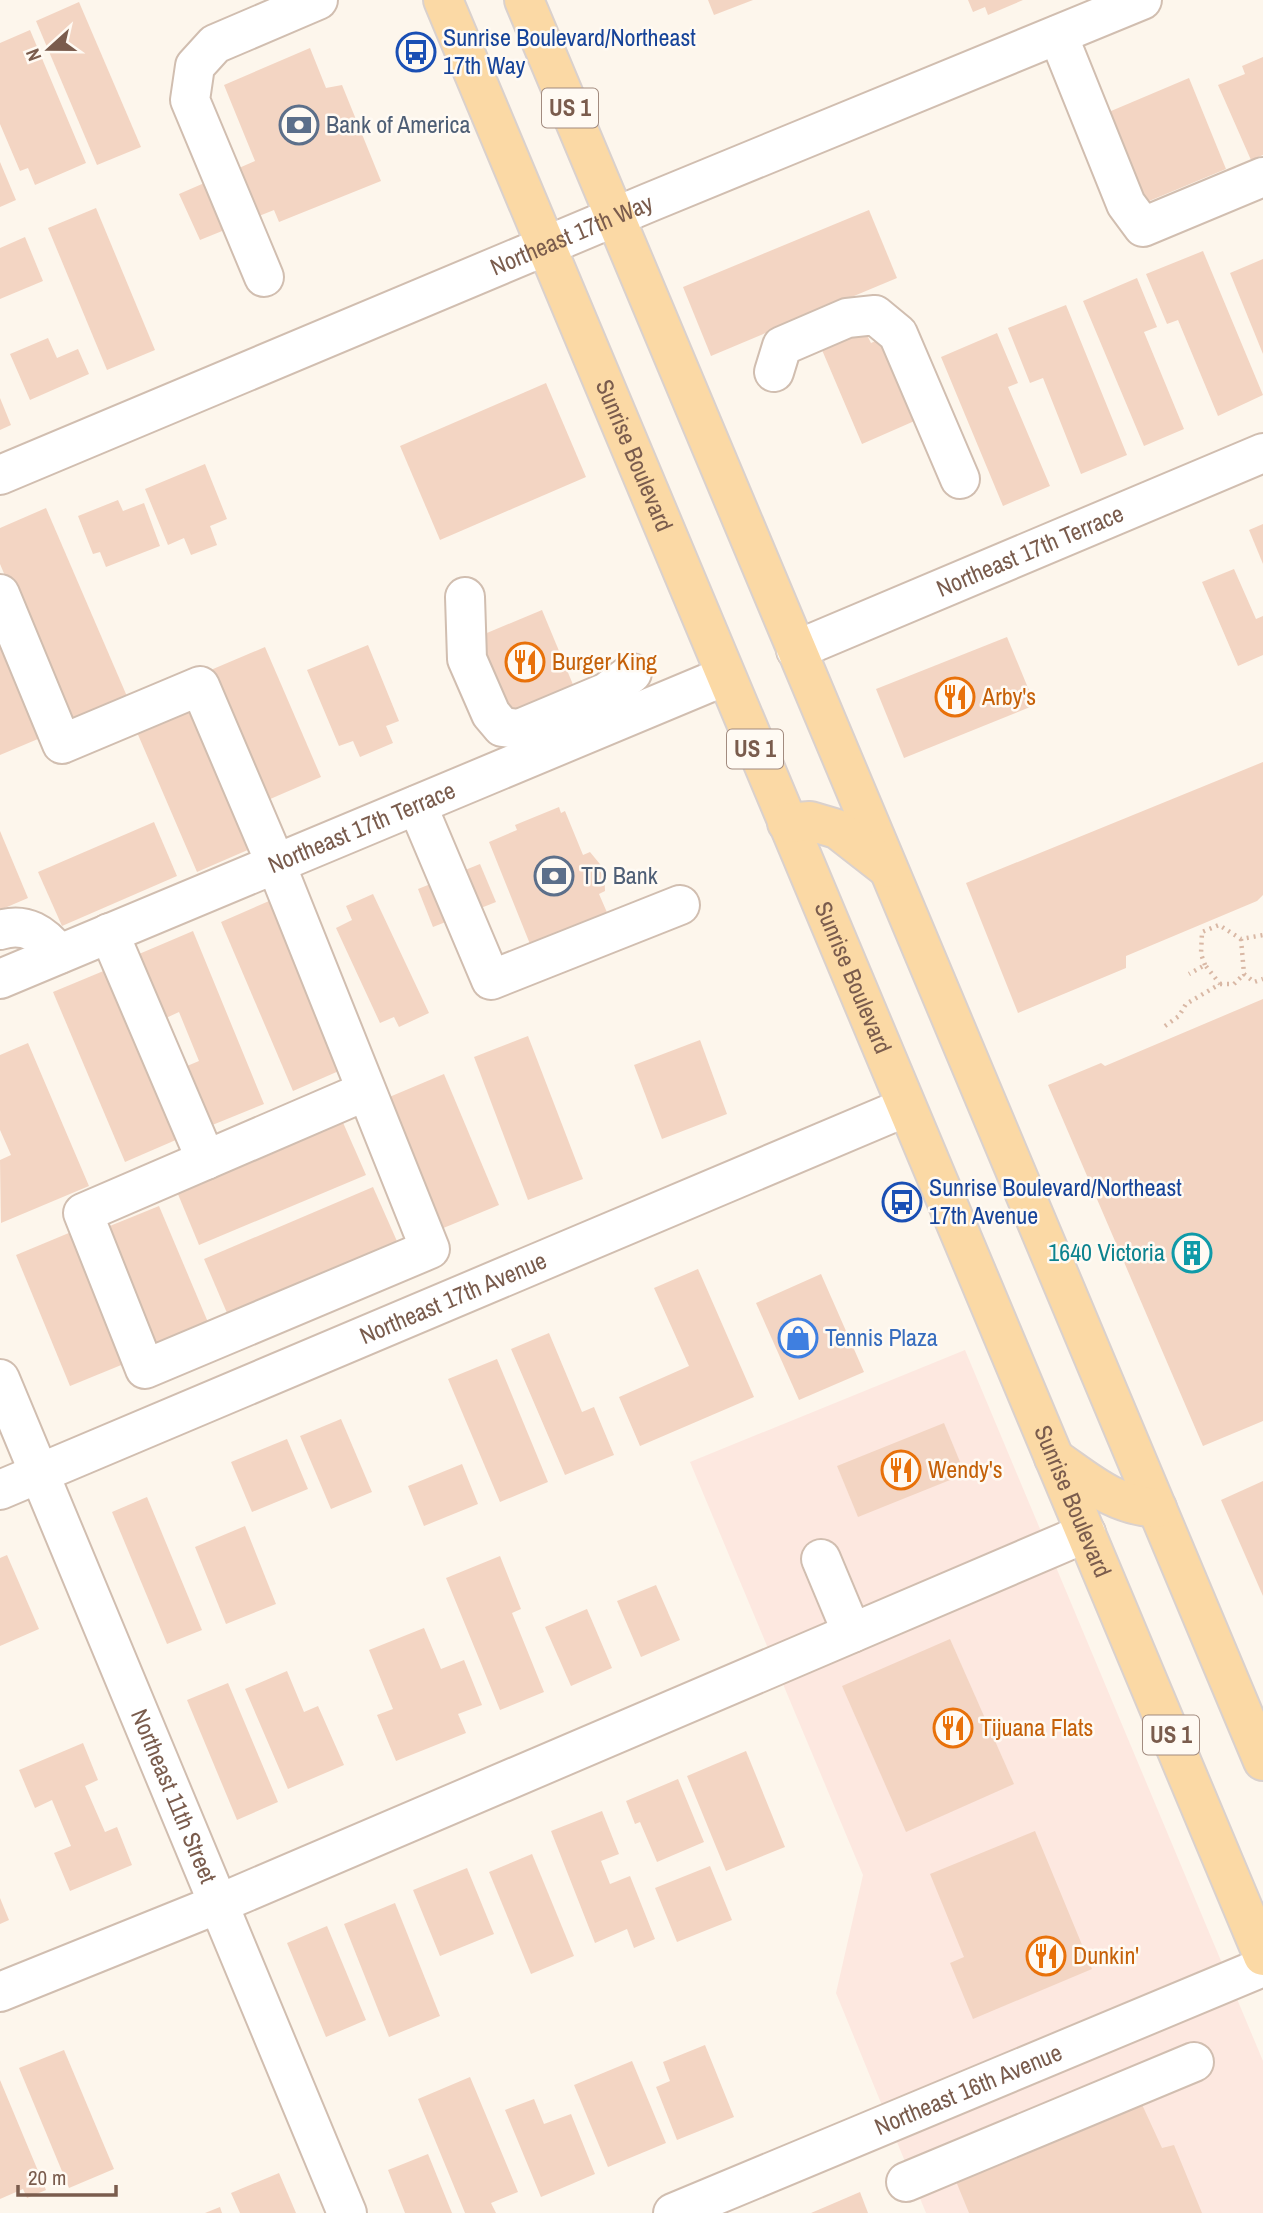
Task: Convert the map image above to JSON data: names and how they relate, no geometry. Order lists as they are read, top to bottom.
{
  "streets": {
    "main road": ["US 1", "Sunrise Boulevard"],
    "street": [
      "Northeast 17th Way",
      "Northeast 17th Terrace",
      "Northeast 17th Avenue",
      "Northeast 11th Street",
      "Northeast 16th Avenue"
    ]
  },
  "crossings": [
    ["US 1", "Northeast 17th Way"],
    ["US 1", "Northeast 17th Terrace"],
    ["Northeast 17th Way", "Sunrise Boulevard"],
    ["Sunrise Boulevard", "Northeast 17th Terrace"],
    ["Sunrise Boulevard", "Northeast 17th Avenue"],
    ["Northeast 17th Avenue", "Northeast 11th Street"]
  ],
  "places": {
    "bus stop": ["Sunrise Boulevard/Northeast 17th Way", "Sunrise Boulevard/Northeast 17th Avenue"],
    "bank": ["Bank of America", "TD Bank"],
    "restaurant": [
      "Burger King",
      "Arby's",
      "Wendy's",
      "Tijuana Flats",
      "Dunkin'"
    ],
    "building": ["1640 Victoria"],
    "shop": ["Tennis Plaza"]
  },
  "scale_bar": "20 m",
  "north": "left"
}
